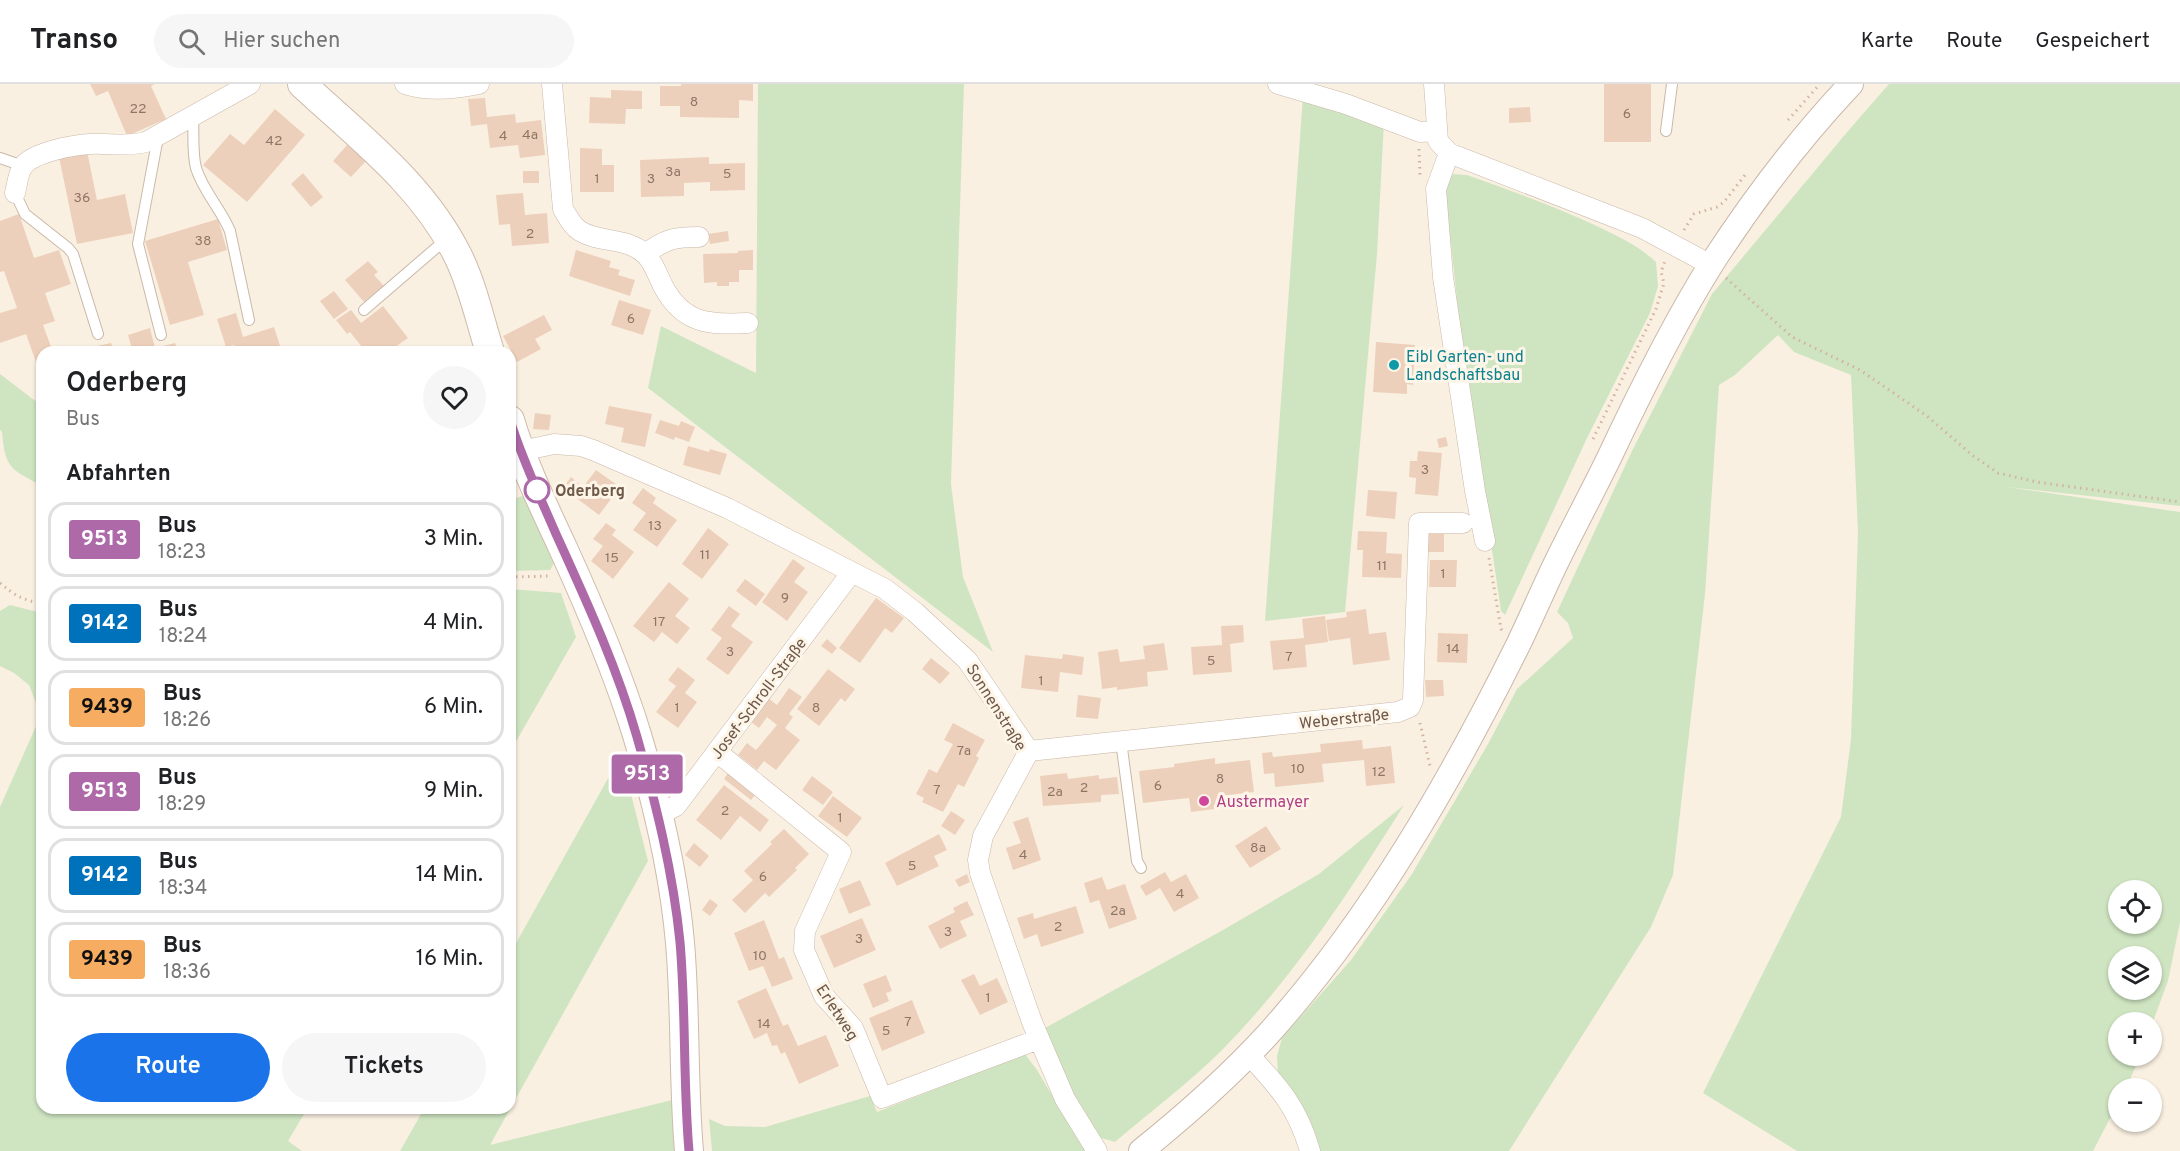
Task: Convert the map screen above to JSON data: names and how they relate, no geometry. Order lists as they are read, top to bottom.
{
  "streets": {
    "street": [
      "Josef-Schroll-Straße",
      "Sonnenstraße",
      "Weberstraße",
      "Erletweg"
    ]
  },
  "crossings": [
    ["Josef-Schroll-Straße", "Sonnenstraße"],
    ["Josef-Schroll-Straße", "Erletweg"],
    ["Sonnenstraße", "Weberstraße"],
    ["Sonnenstraße", "Erletweg"]
  ],
  "places": ["Eibl Garten- und Landschaftsbau", "Oderberg", "Austermayer"],
  "lines": ["bus line 9513"],
  "house_numbers": [
    "8",
    "22",
    "6",
    "4a",
    "4",
    "42",
    "3a",
    "5",
    "1",
    "3",
    "36",
    "2",
    "38",
    "6",
    "3",
    "13",
    "11",
    "15",
    "11",
    "1",
    "9",
    "17",
    "14",
    "3",
    "7",
    "5",
    "1",
    "1",
    "8",
    "7a",
    "10",
    "12",
    "8",
    "6",
    "2",
    "7",
    "2a",
    "2",
    "1",
    "8a",
    "4",
    "5",
    "6",
    "4",
    "2a",
    "2",
    "3",
    "3",
    "10",
    "1",
    "7",
    "14",
    "5"
  ],
  "page": {
    "header": "Transo",
    "search": "Hier suchen",
    "nav": ["Karte", "Route", "Gespeichert"],
    "on_map": "9513",
    "heading": [
      ["Oderberg", "Bus"],
      "Abfahrten"
    ],
    "list": [
      {
        "mark": "9513",
        "name": "Bus",
        "note": "18:23",
        "value": "3 Min."
      },
      {
        "mark": "9142",
        "name": "Bus",
        "note": "18:24",
        "value": "4 Min."
      },
      {
        "mark": "9439",
        "name": "Bus",
        "note": "18:26",
        "value": "6 Min."
      },
      {
        "mark": "9513",
        "name": "Bus",
        "note": "18:29",
        "value": "9 Min."
      },
      {
        "mark": "9142",
        "name": "Bus",
        "note": "18:34",
        "value": "14 Min."
      },
      {
        "mark": "9439",
        "name": "Bus",
        "note": "18:36",
        "value": "16 Min."
      }
    ],
    "map_buttons": ["+", "−"],
    "buttons": ["Route", "Tickets"]
  }
}
